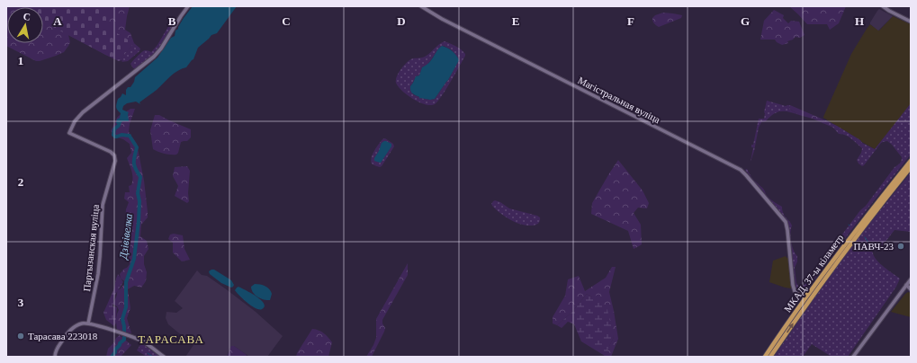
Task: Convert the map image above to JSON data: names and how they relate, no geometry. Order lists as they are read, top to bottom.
{
  "streets": {
    "highway": ["МКАД, 37-ы кіламетр"],
    "street": ["Магістральная вуліца", "Партызанская вуліца"]
  },
  "districts": ["ТАРАСАВА"],
  "water": ["Дзівівелка"],
  "places": ["ПАВЧ-23", "Тарасава 223018"],
  "north": "top",
  "grid": {
    "columns": [
      "A",
      "B",
      "C",
      "D",
      "E",
      "F",
      "G",
      "H"
    ],
    "rows": ["1", "2", "3"]
  }
}
